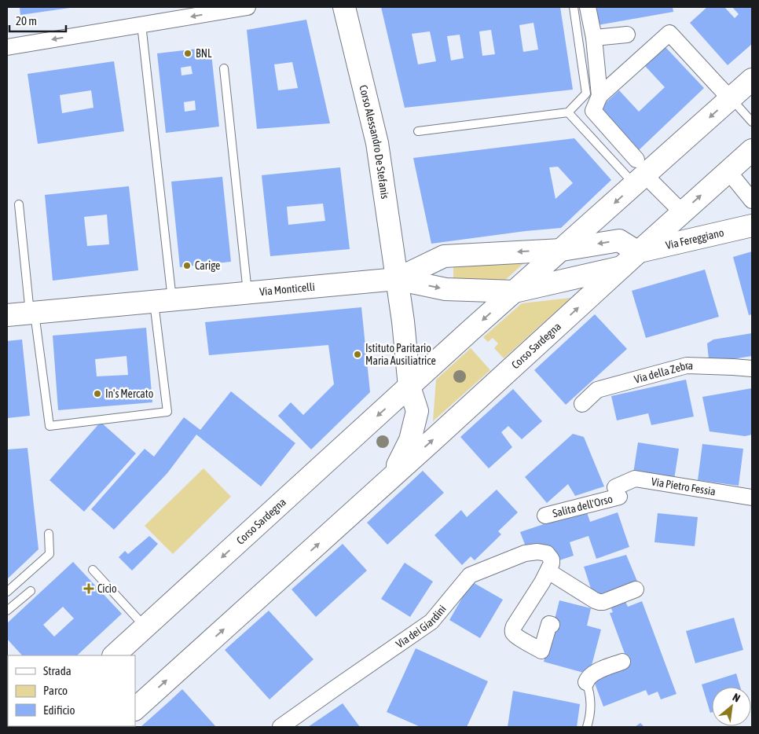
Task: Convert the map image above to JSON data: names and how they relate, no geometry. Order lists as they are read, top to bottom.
{
  "streets": {
    "street": [
      "Corso Alessandro De Stefanis",
      "Via Fereggiano",
      "Via Monticelli",
      "Corso Sardegna",
      "Via della Zebra",
      "Via Pietro Fessia",
      "Salita dell'Orso",
      "Via dei Giardini"
    ]
  },
  "crossings": [
    ["Corso Alessandro De Stefanis", "Via Monticelli"],
    ["Corso Alessandro De Stefanis", "Corso Sardegna"],
    ["Via Fereggiano", "Via Monticelli"],
    ["Via Fereggiano", "Corso Sardegna"],
    ["Via Monticelli", "Corso Sardegna"],
    ["Via Pietro Fessia", "Salita dell'Orso"]
  ],
  "places": {
    "other": [
      "BNL",
      "Carige",
      "Istituto Paritario Maria Ausiliatrice",
      "In's Mercato"
    ],
    "health": ["Cicìo"]
  },
  "legend": ["Strada", "Parco", "Edificio"],
  "scale_bar": "20 m",
  "north": "top right"
}
